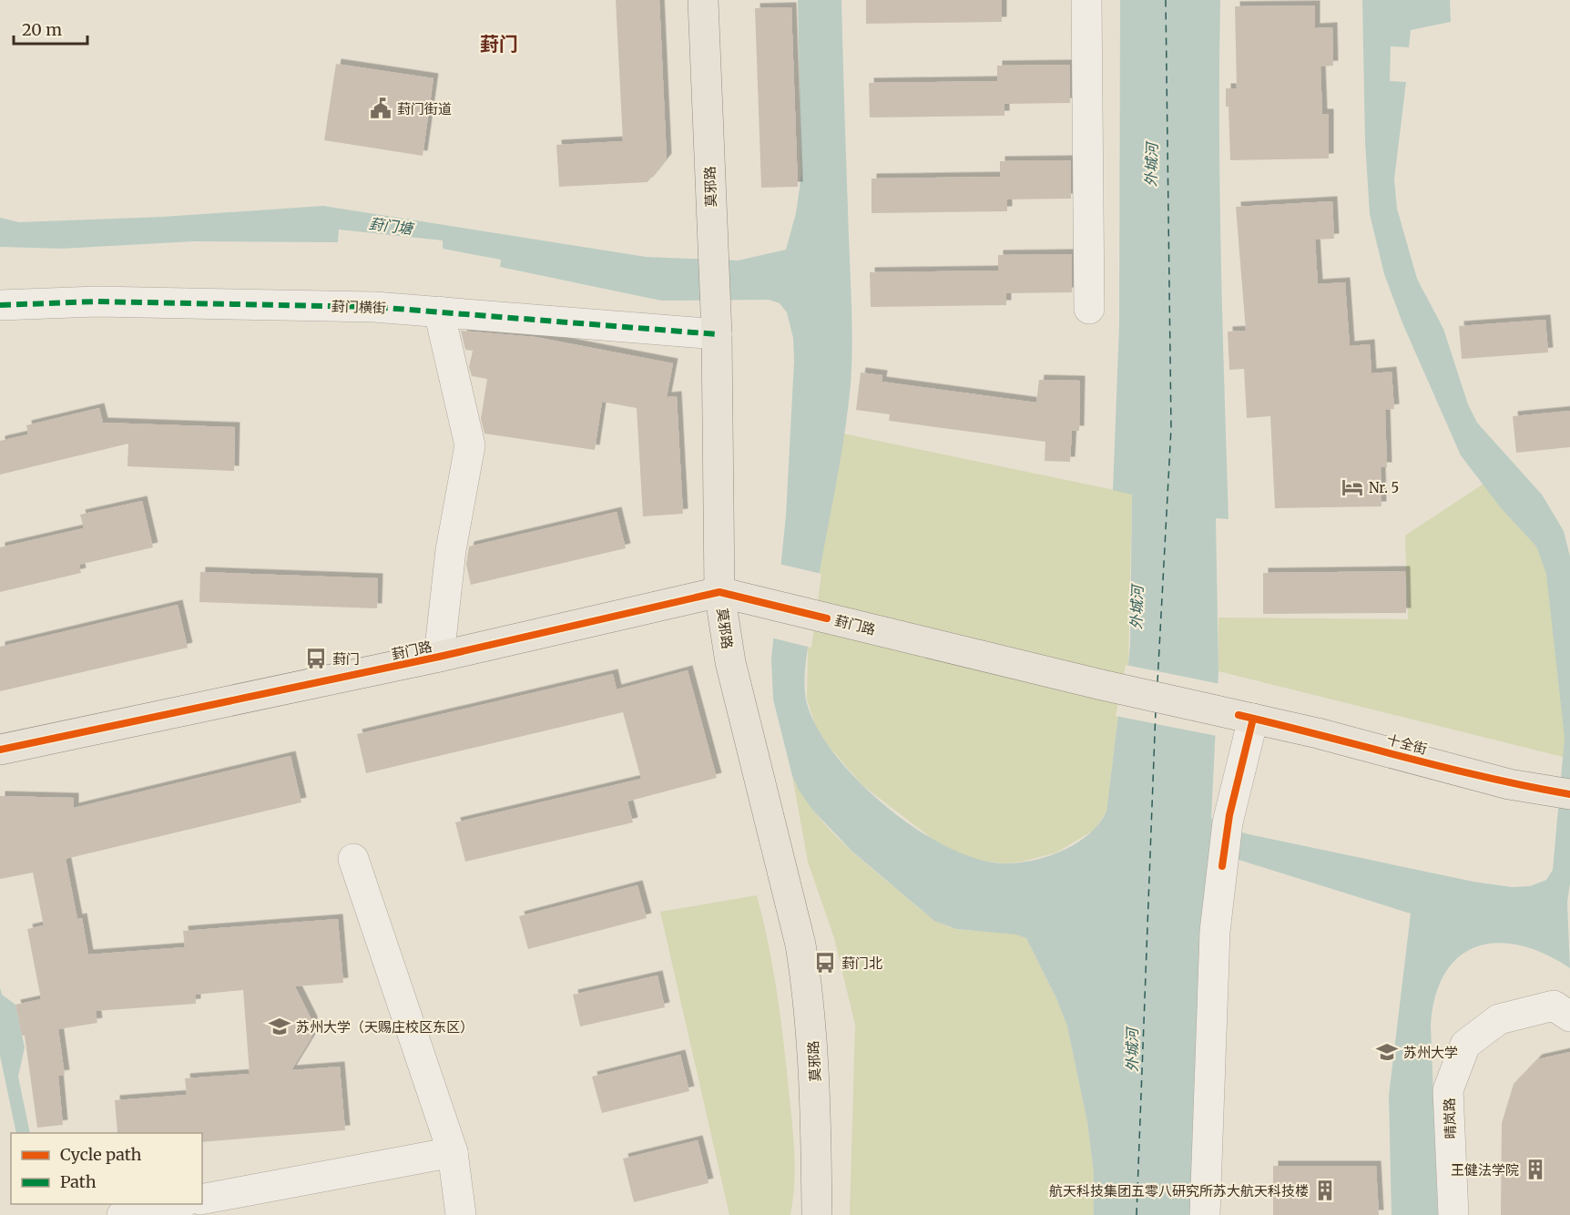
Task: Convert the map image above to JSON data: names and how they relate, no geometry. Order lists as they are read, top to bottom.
{
  "streets": {
    "main road": ["莫邪路", "葑门路", "十全街"],
    "street": ["葑门横街", "晴岚路"]
  },
  "crossings": [
    ["莫邪路", "葑门横街"],
    ["莫邪路", "葑门路"],
    ["葑门路", "十全街"]
  ],
  "districts": ["葑门"],
  "water": ["外城河", "葑门塘"],
  "places": {
    "public building": ["葑门街道"],
    "hotel": ["Nr. 5"],
    "bus stop": ["葑门", "葑门北"],
    "school or university": ["苏州大学（天赐庄校区东区）", "苏州大学"],
    "building": ["王健法学院", "航天科技集团五零八研究所苏大航天科技楼"]
  },
  "legend": ["Cycle path", "Path"],
  "scale_bar": "20 m"
}
